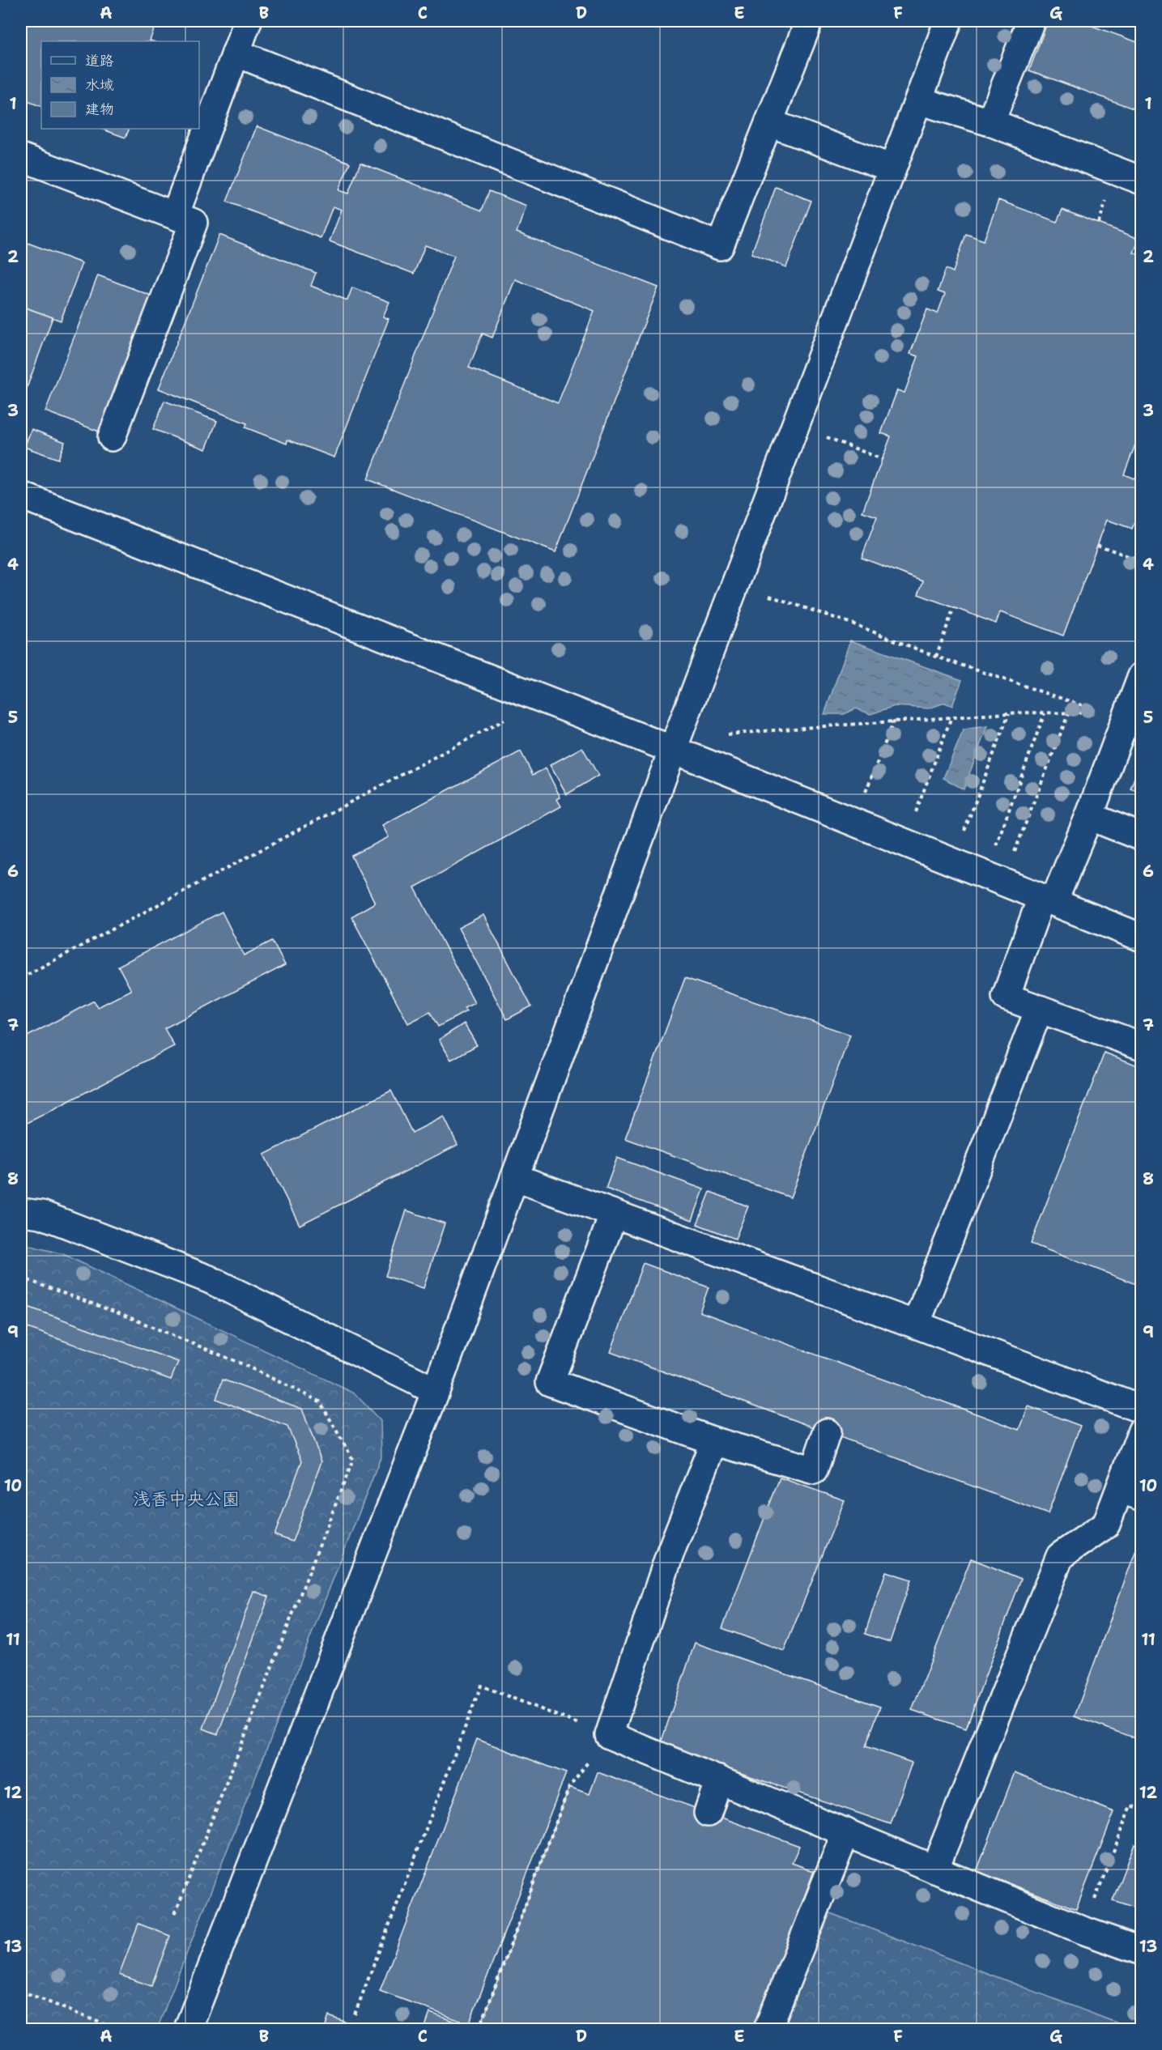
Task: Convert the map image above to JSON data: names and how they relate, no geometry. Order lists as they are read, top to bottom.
{
  "parks": ["浅香中央公園"],
  "legend": ["道路", "水域", "建物"],
  "grid": {
    "columns": [
      "A",
      "B",
      "C",
      "D",
      "E",
      "F",
      "G"
    ],
    "rows": [
      "1",
      "2",
      "3",
      "4",
      "5",
      "6",
      "7",
      "8",
      "9",
      "10",
      "11",
      "12",
      "13"
    ]
  }
}
